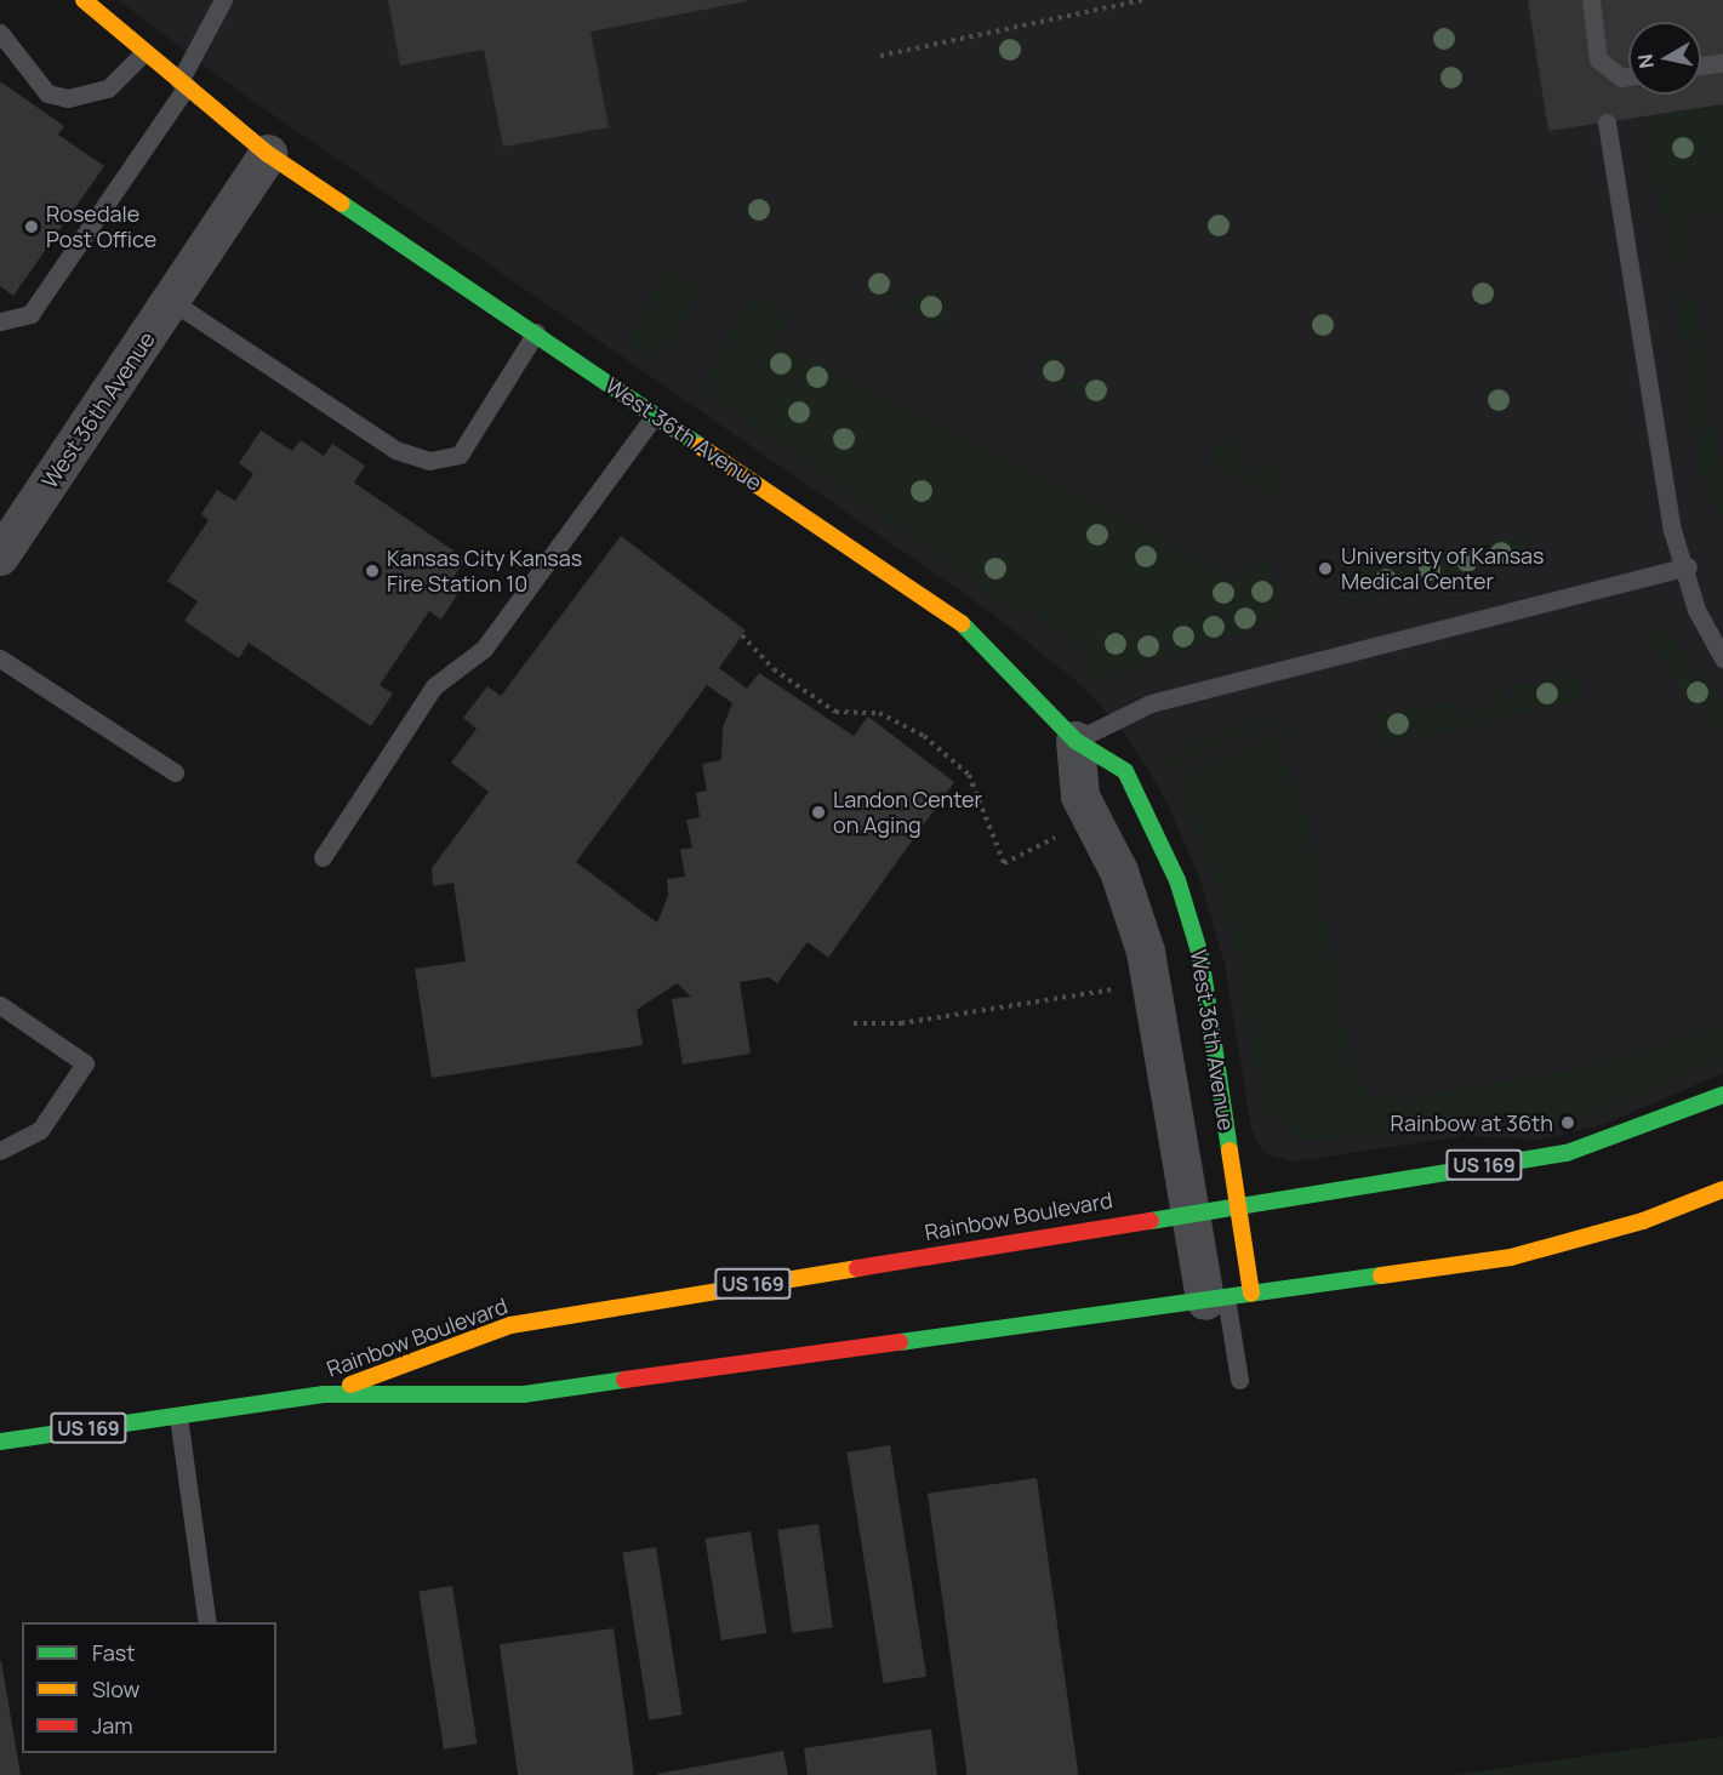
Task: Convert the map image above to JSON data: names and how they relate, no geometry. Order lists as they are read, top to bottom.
{
  "streets": {
    "main road": ["West 36th Avenue", "US 169", "Rainbow Boulevard"]
  },
  "crossings": [
    ["West 36th Avenue", "Rainbow Boulevard"]
  ],
  "places": [
    "Rosedale Post Office",
    "University of Kansas Medical Center",
    "Kansas City Kansas Fire Station 10",
    "Landon Center on Aging",
    "Rainbow at 36th"
  ],
  "legend": ["Fast", "Slow", "Jam"],
  "north": "left"
}
